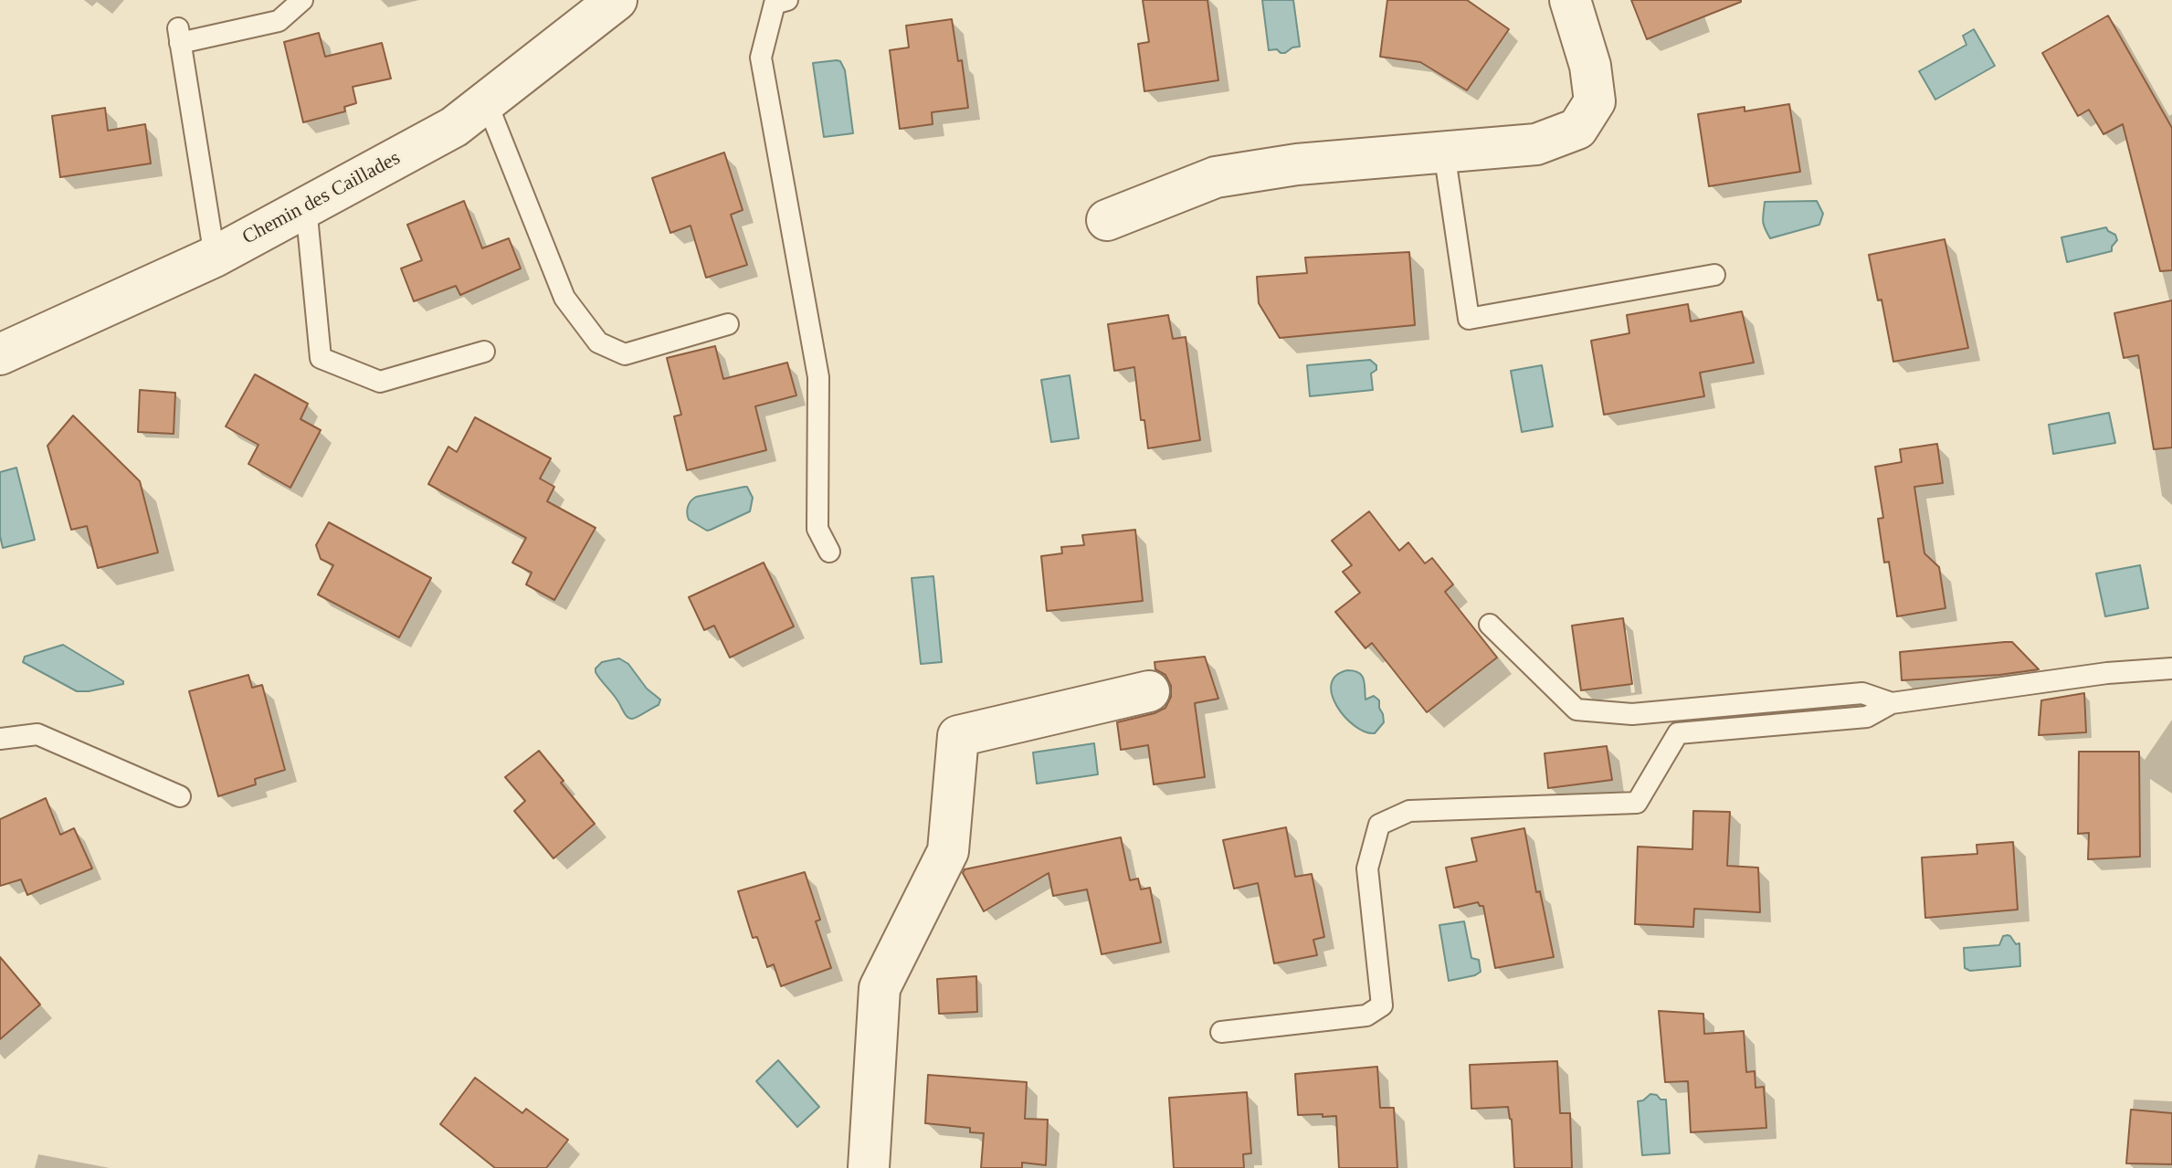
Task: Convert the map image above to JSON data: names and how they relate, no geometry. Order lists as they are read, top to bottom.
{
  "streets": {
    "street": ["Chemin des Caillades"]
  }
}
